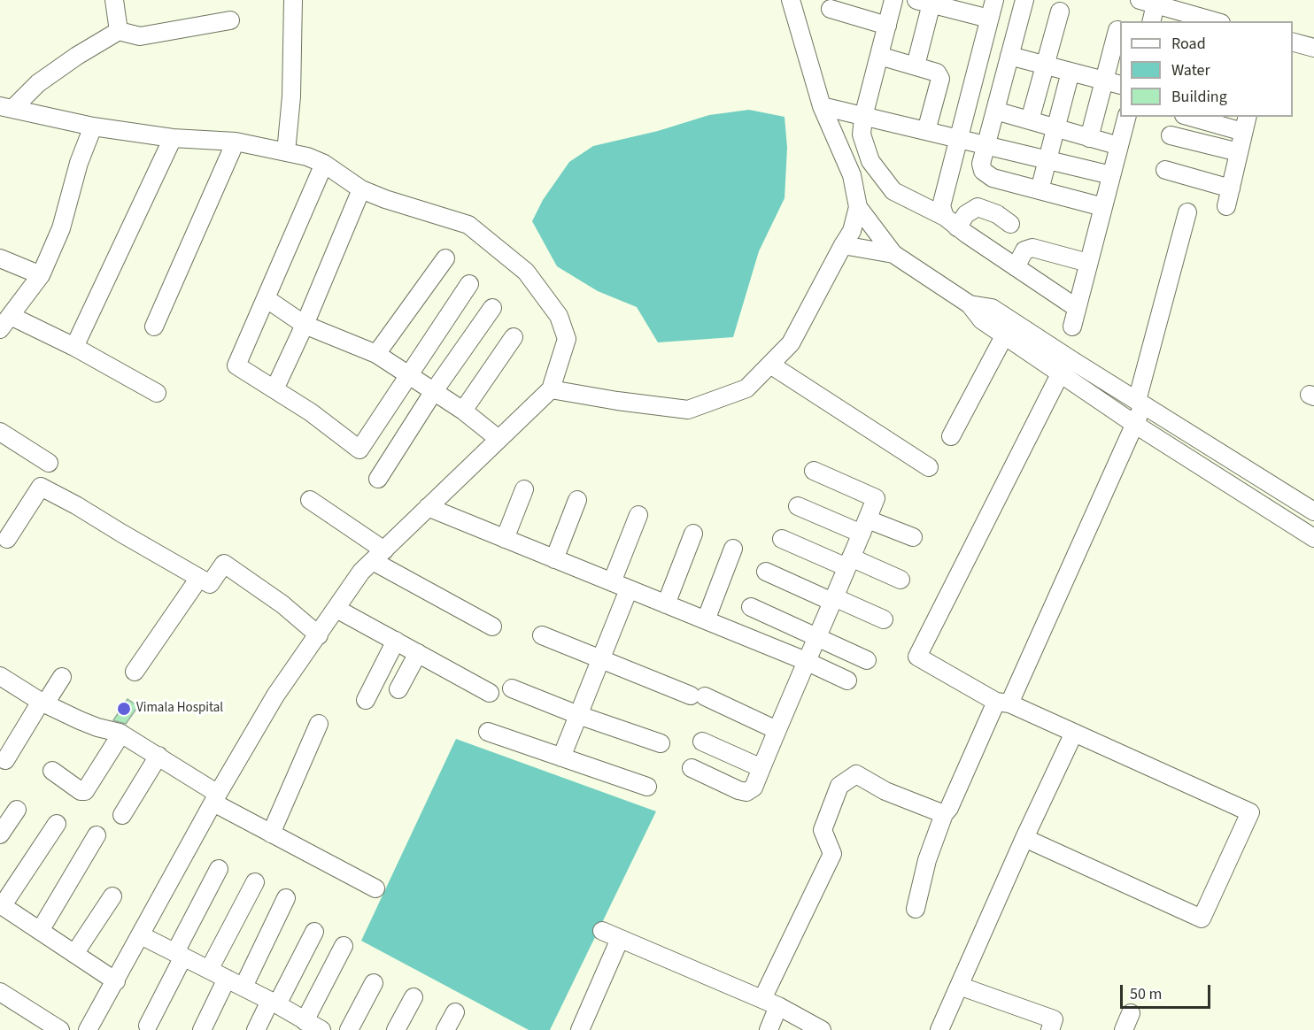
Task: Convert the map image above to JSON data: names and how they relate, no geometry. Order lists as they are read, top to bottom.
{
  "places": ["Vimala Hospital"],
  "legend": ["Road", "Water", "Building"],
  "scale_bar": "50 m"
}
